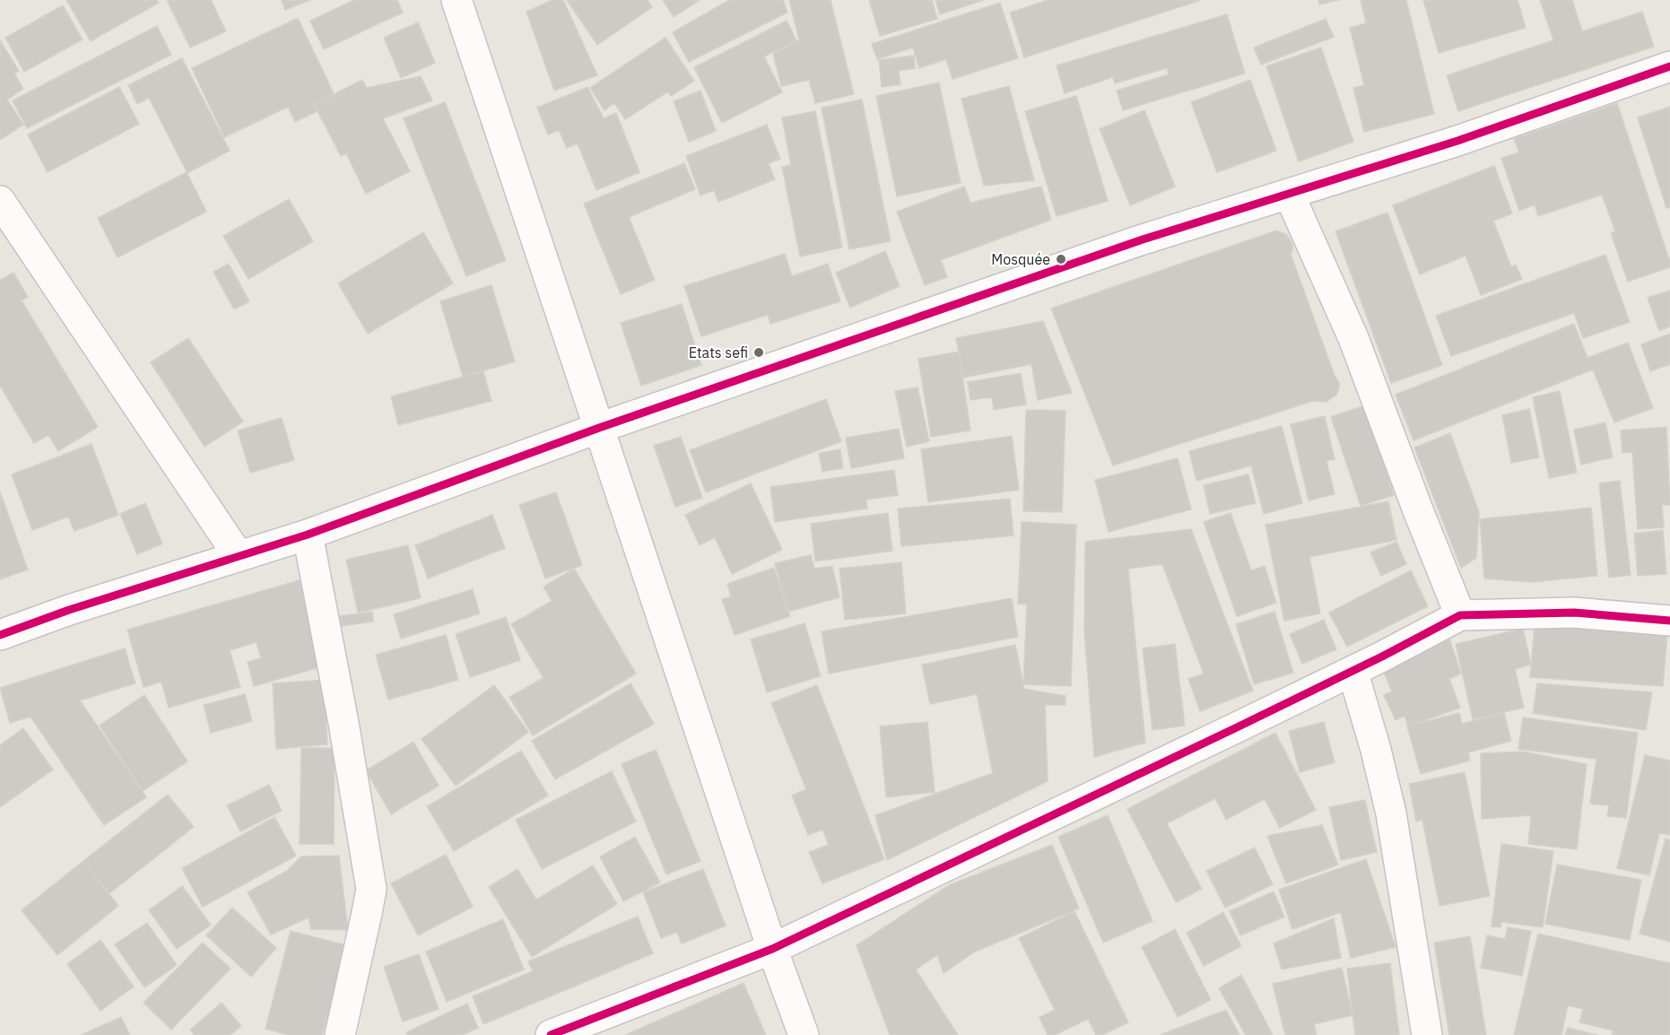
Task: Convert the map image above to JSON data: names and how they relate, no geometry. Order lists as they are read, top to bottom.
{
  "places": ["Mosquée", "Etats sefi"]
}
